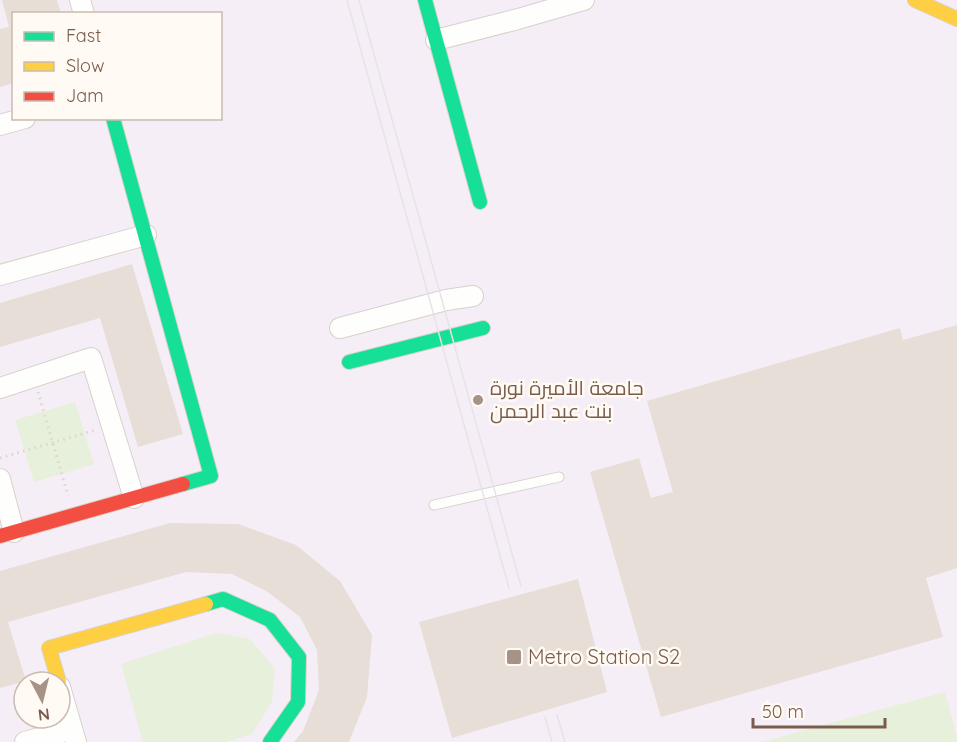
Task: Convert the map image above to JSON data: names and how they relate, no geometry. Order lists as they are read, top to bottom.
{
  "places": {
    "other": ["جامعة الأميرة نورة بنت عبد الرحمن"],
    "transit": ["Metro Station S2"]
  },
  "legend": ["Fast", "Slow", "Jam"],
  "scale_bar": "50 m",
  "north": "bottom"
}
